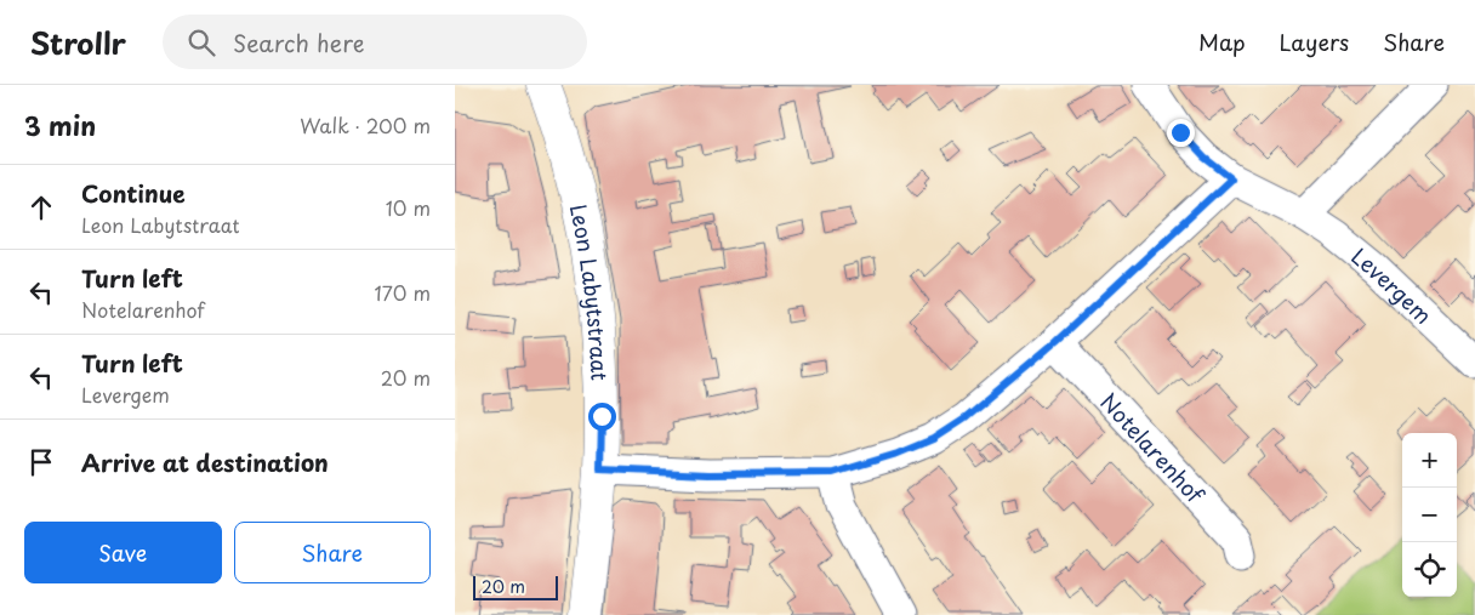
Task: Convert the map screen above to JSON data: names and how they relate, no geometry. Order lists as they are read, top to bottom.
{
  "streets": {
    "street": ["Levergem", "Leon Labytstraat", "Notelarenhof"]
  },
  "scale_bar": "20 m",
  "page": {
    "header": "Strollr",
    "search": "Search here",
    "nav": ["Map", "Layers", "Share"],
    "heading": ["3 min", "Walk · 200 m"],
    "list": [
      ["Continue", "Leon Labytstraat", "10 m"],
      ["Turn left", "Notelarenhof", "170 m"],
      ["Turn left", "Levergem", "20 m"],
      "Arrive at destination"
    ],
    "map_buttons": ["+", "−"],
    "buttons": ["Save", "Share"],
    "scale": "20 m"
  }
}
